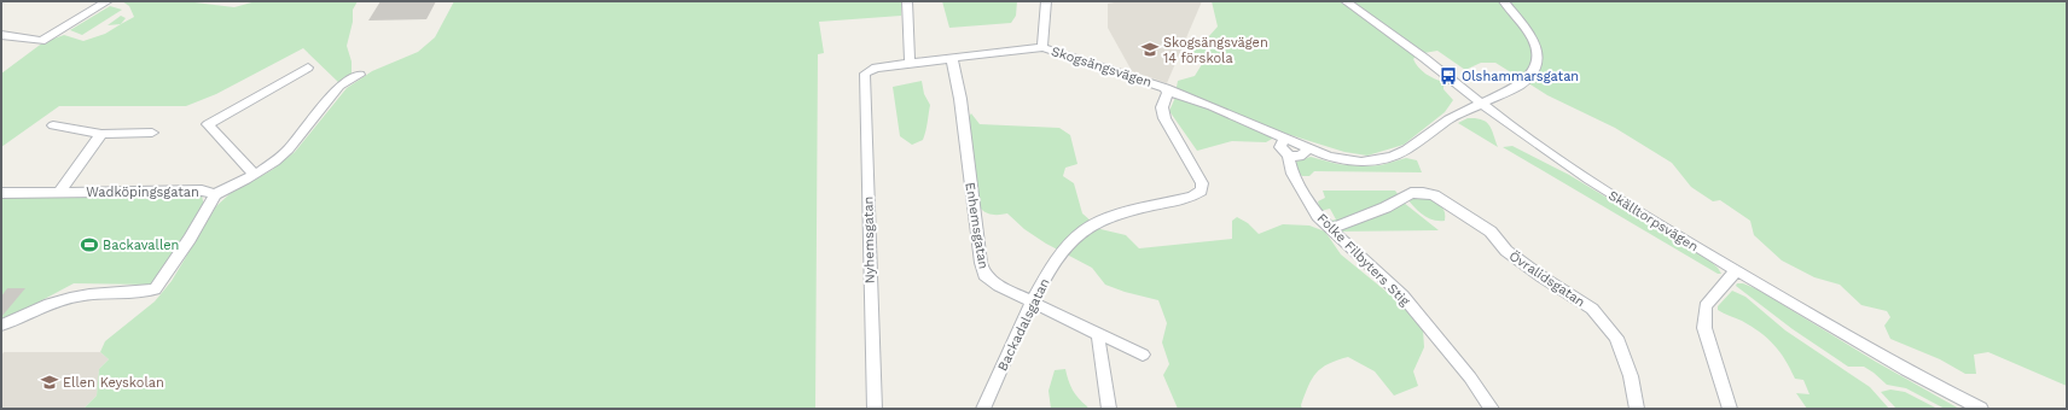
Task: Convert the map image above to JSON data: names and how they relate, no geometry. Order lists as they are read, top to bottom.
{
  "streets": {
    "street": [
      "Skogsängsvägen",
      "Wadköpingsgatan",
      "Skälltorpsvägen",
      "Enhemsgatan",
      "Nyhemsgatan",
      "Folke Filbyters Stig",
      "Övralidsgatan",
      "Backadalsgatan"
    ]
  },
  "crossings": [
    ["Skogsängsvägen", "Enhemsgatan"],
    ["Skogsängsvägen", "Nyhemsgatan"],
    ["Skogsängsvägen", "Backadalsgatan"],
    ["Enhemsgatan", "Backadalsgatan"],
    ["Folke Filbyters Stig", "Övralidsgatan"]
  ],
  "places": {
    "school or university": ["Skogsängsvägen 14 förskola", "Ellen Keyskolan"],
    "bus stop": ["Olshammarsgatan"],
    "sports": ["Backavallen"]
  }
}
